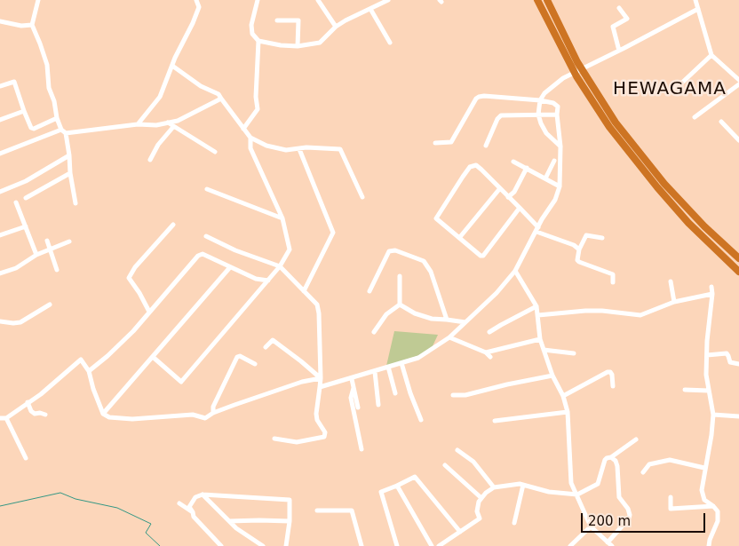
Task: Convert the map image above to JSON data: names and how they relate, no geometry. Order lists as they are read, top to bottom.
{
  "districts": ["HEWAGAMA"],
  "scale_bar": "200 m"
}
